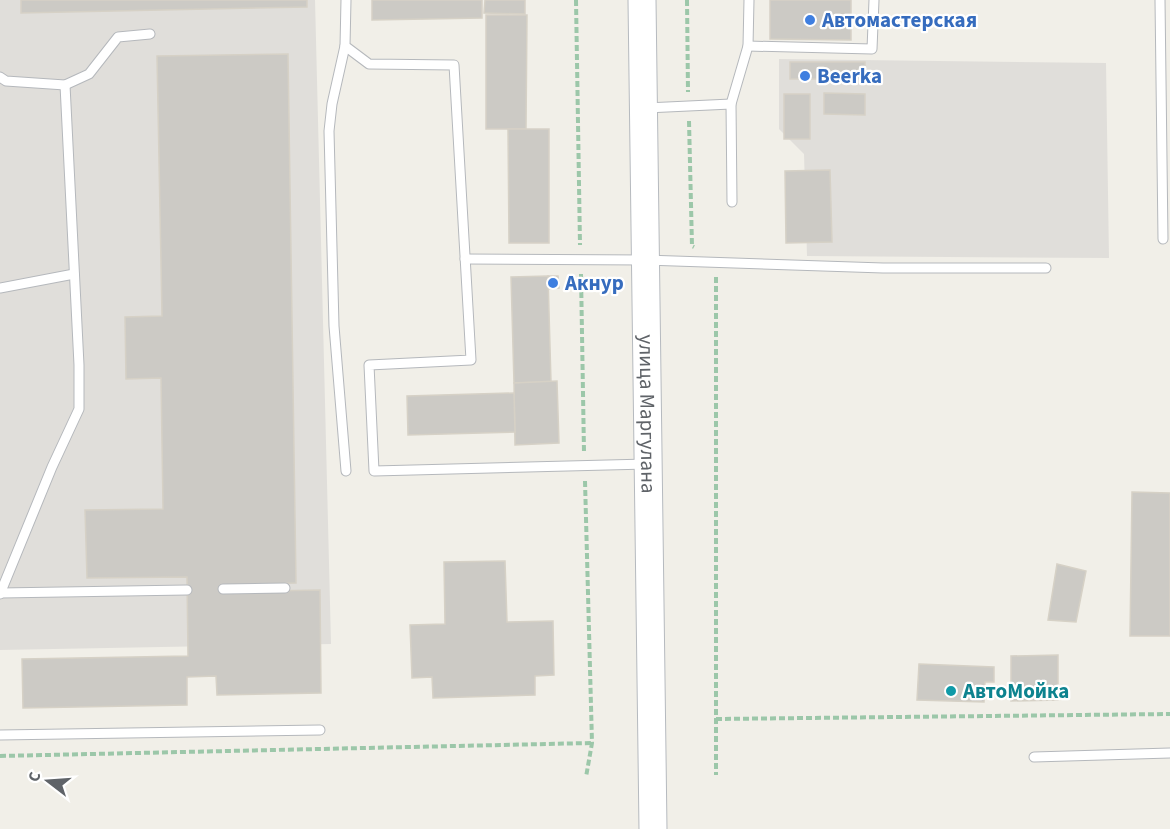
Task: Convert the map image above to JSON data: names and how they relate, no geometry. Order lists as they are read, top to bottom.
{
  "streets": {
    "street": ["улица Маргулана"]
  },
  "places": [
    "Автомастерская",
    "Beerka",
    "Акнур",
    "АвтоМойка"
  ],
  "north": "left"
}
